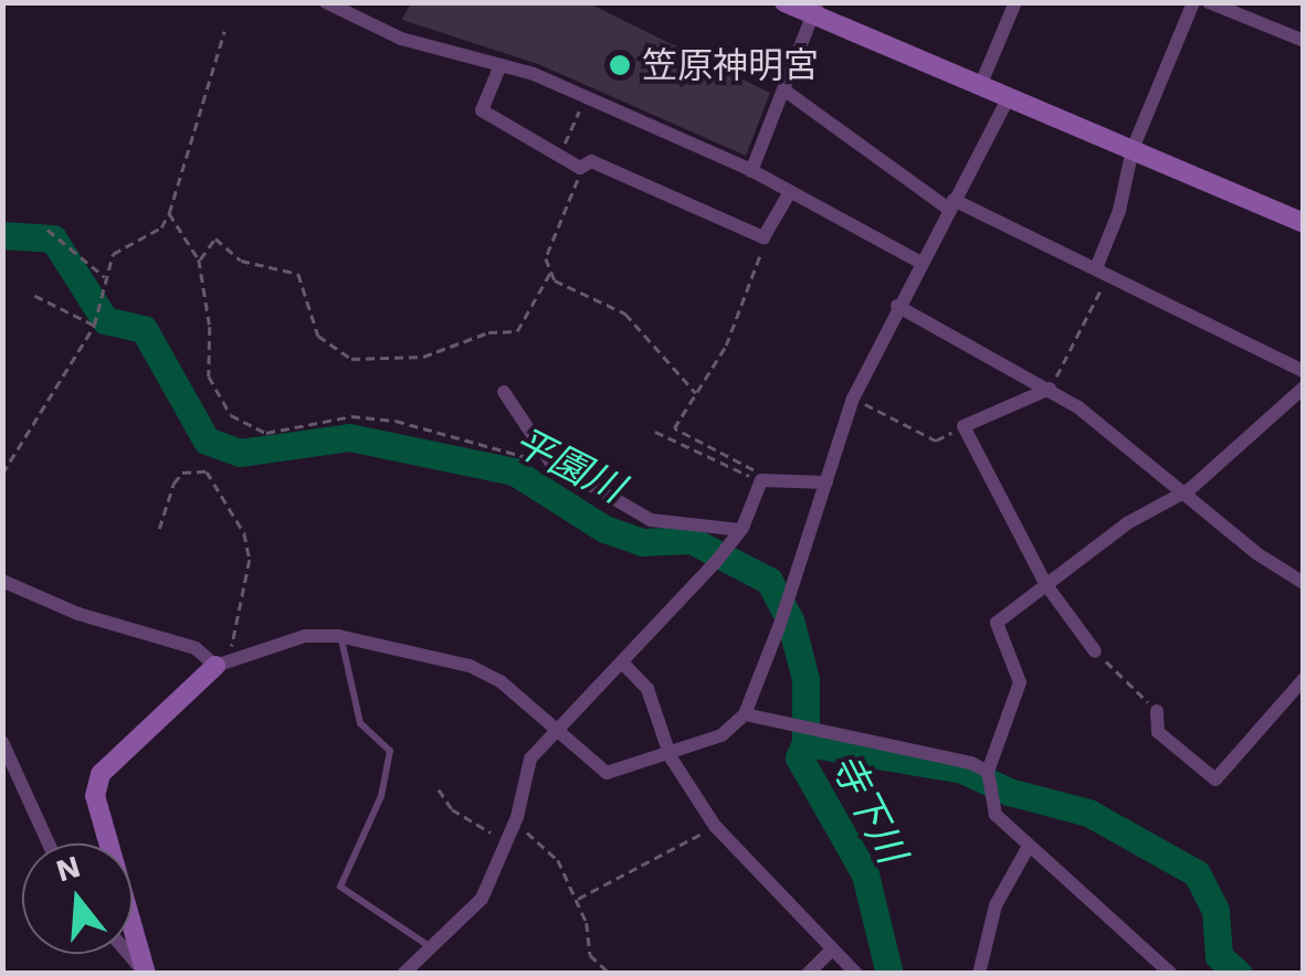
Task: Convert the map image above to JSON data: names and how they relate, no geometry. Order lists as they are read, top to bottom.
{
  "water": ["平園川", "寺下川"],
  "places": ["笠原神明宮"],
  "north": "top"
}
